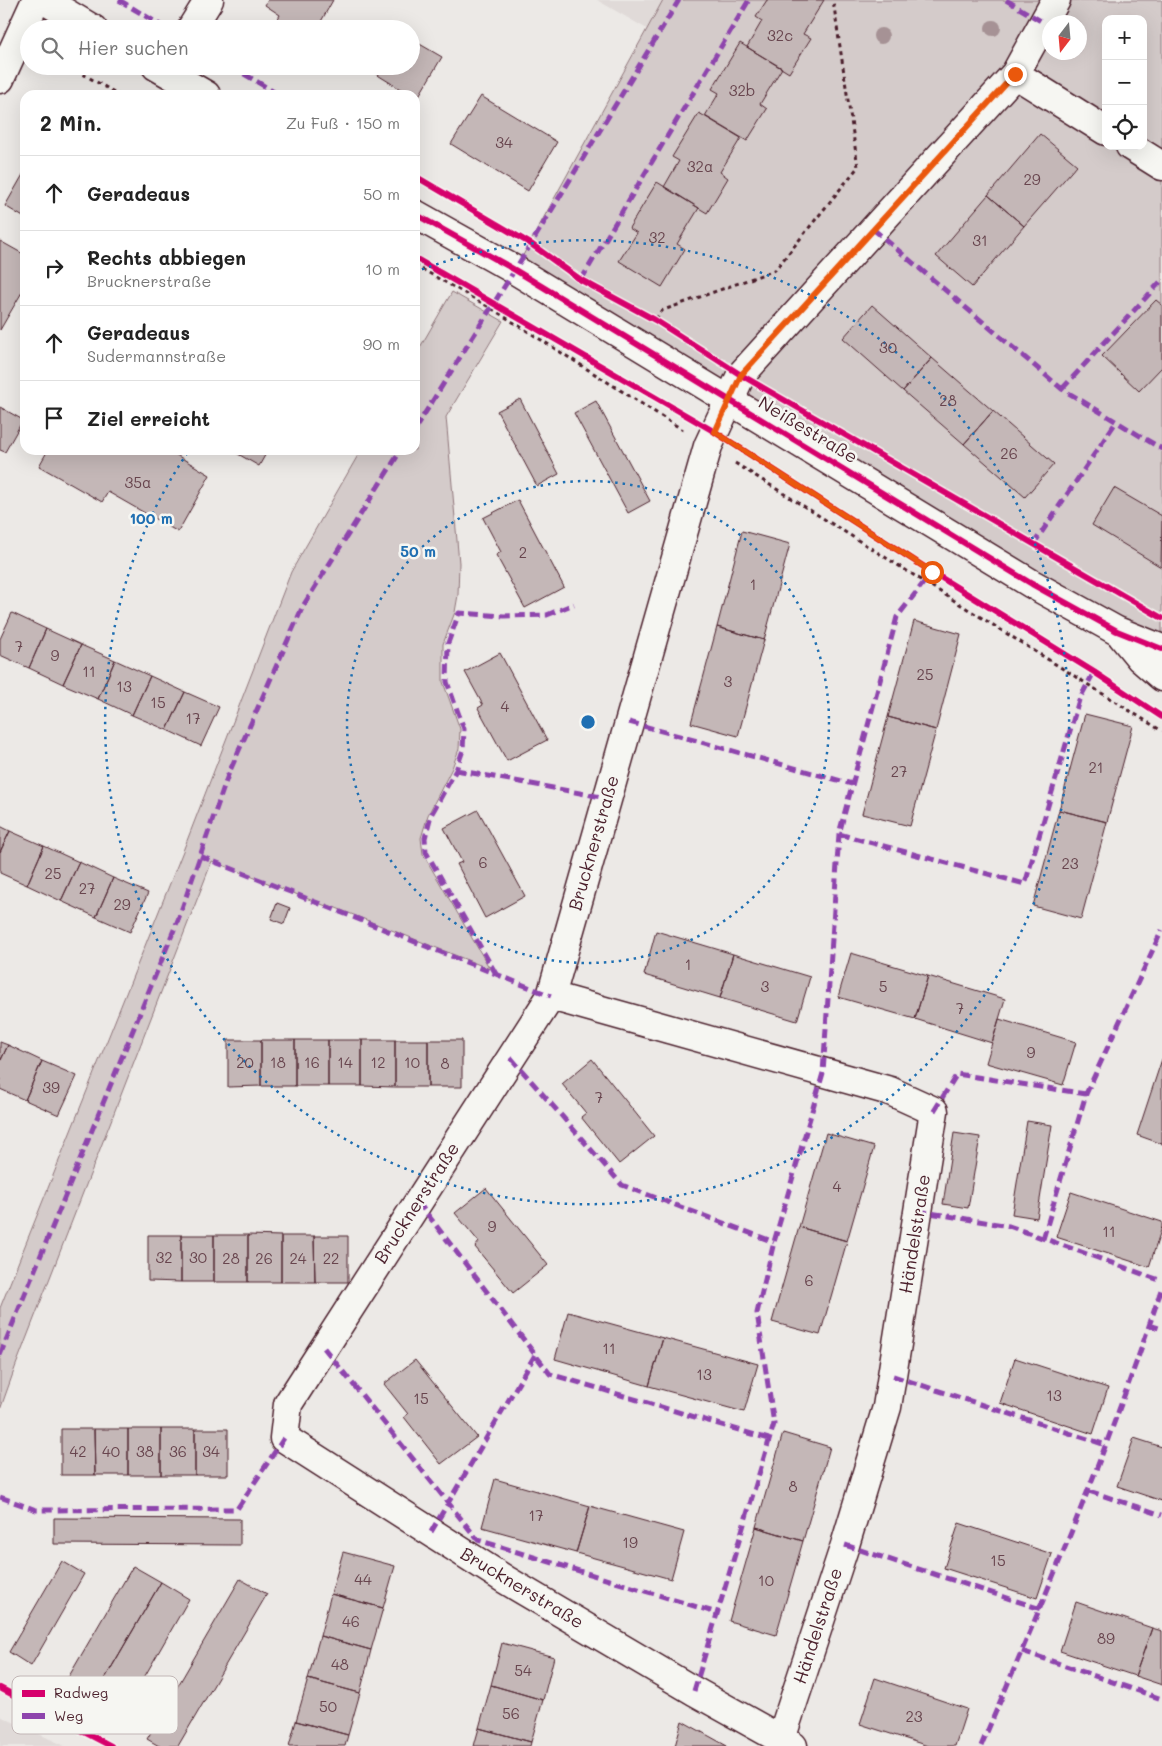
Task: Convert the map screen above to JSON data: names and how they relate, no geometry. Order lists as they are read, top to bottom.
{
  "streets": {
    "street": ["Neißestraße", "Brucknerstraße", "Händelstraße"]
  },
  "crossings": [
    ["Neißestraße", "Brucknerstraße"],
    ["Brucknerstraße", "Händelstraße"]
  ],
  "house_numbers": [
    "32c",
    "32b",
    "34",
    "32a",
    "29",
    "32",
    "31",
    "30",
    "28",
    "26",
    "35a",
    "2",
    "1",
    "7",
    "9",
    "11",
    "25",
    "3",
    "13",
    "15",
    "4",
    "17",
    "21",
    "27",
    "6",
    "23",
    "25",
    "27",
    "29",
    "1",
    "3",
    "5",
    "7",
    "9",
    "20",
    "18",
    "16",
    "14",
    "12",
    "10",
    "8",
    "39",
    "7",
    "4",
    "9",
    "11",
    "32",
    "30",
    "28",
    "26",
    "24",
    "22",
    "6",
    "11",
    "13",
    "13",
    "15",
    "42",
    "40",
    "38",
    "36",
    "34",
    "8",
    "17",
    "19",
    "15",
    "44",
    "10",
    "46",
    "89",
    "48",
    "54",
    "50",
    "56",
    "23"
  ],
  "legend": ["Radweg", "Weg"],
  "north": "bottom",
  "page": {
    "map_buttons": ["+", "−"],
    "search": "Hier suchen",
    "heading": ["2 Min.", "Zu Fuß · 150 m"],
    "list": [
      ["Geradeaus", "50 m"],
      ["Rechts abbiegen", "Brucknerstraße", "10 m"],
      ["Geradeaus", "Sudermannstraße", "90 m"],
      "Ziel erreicht"
    ]
  },
  "rings": ["100 m", "50 m"]
}
